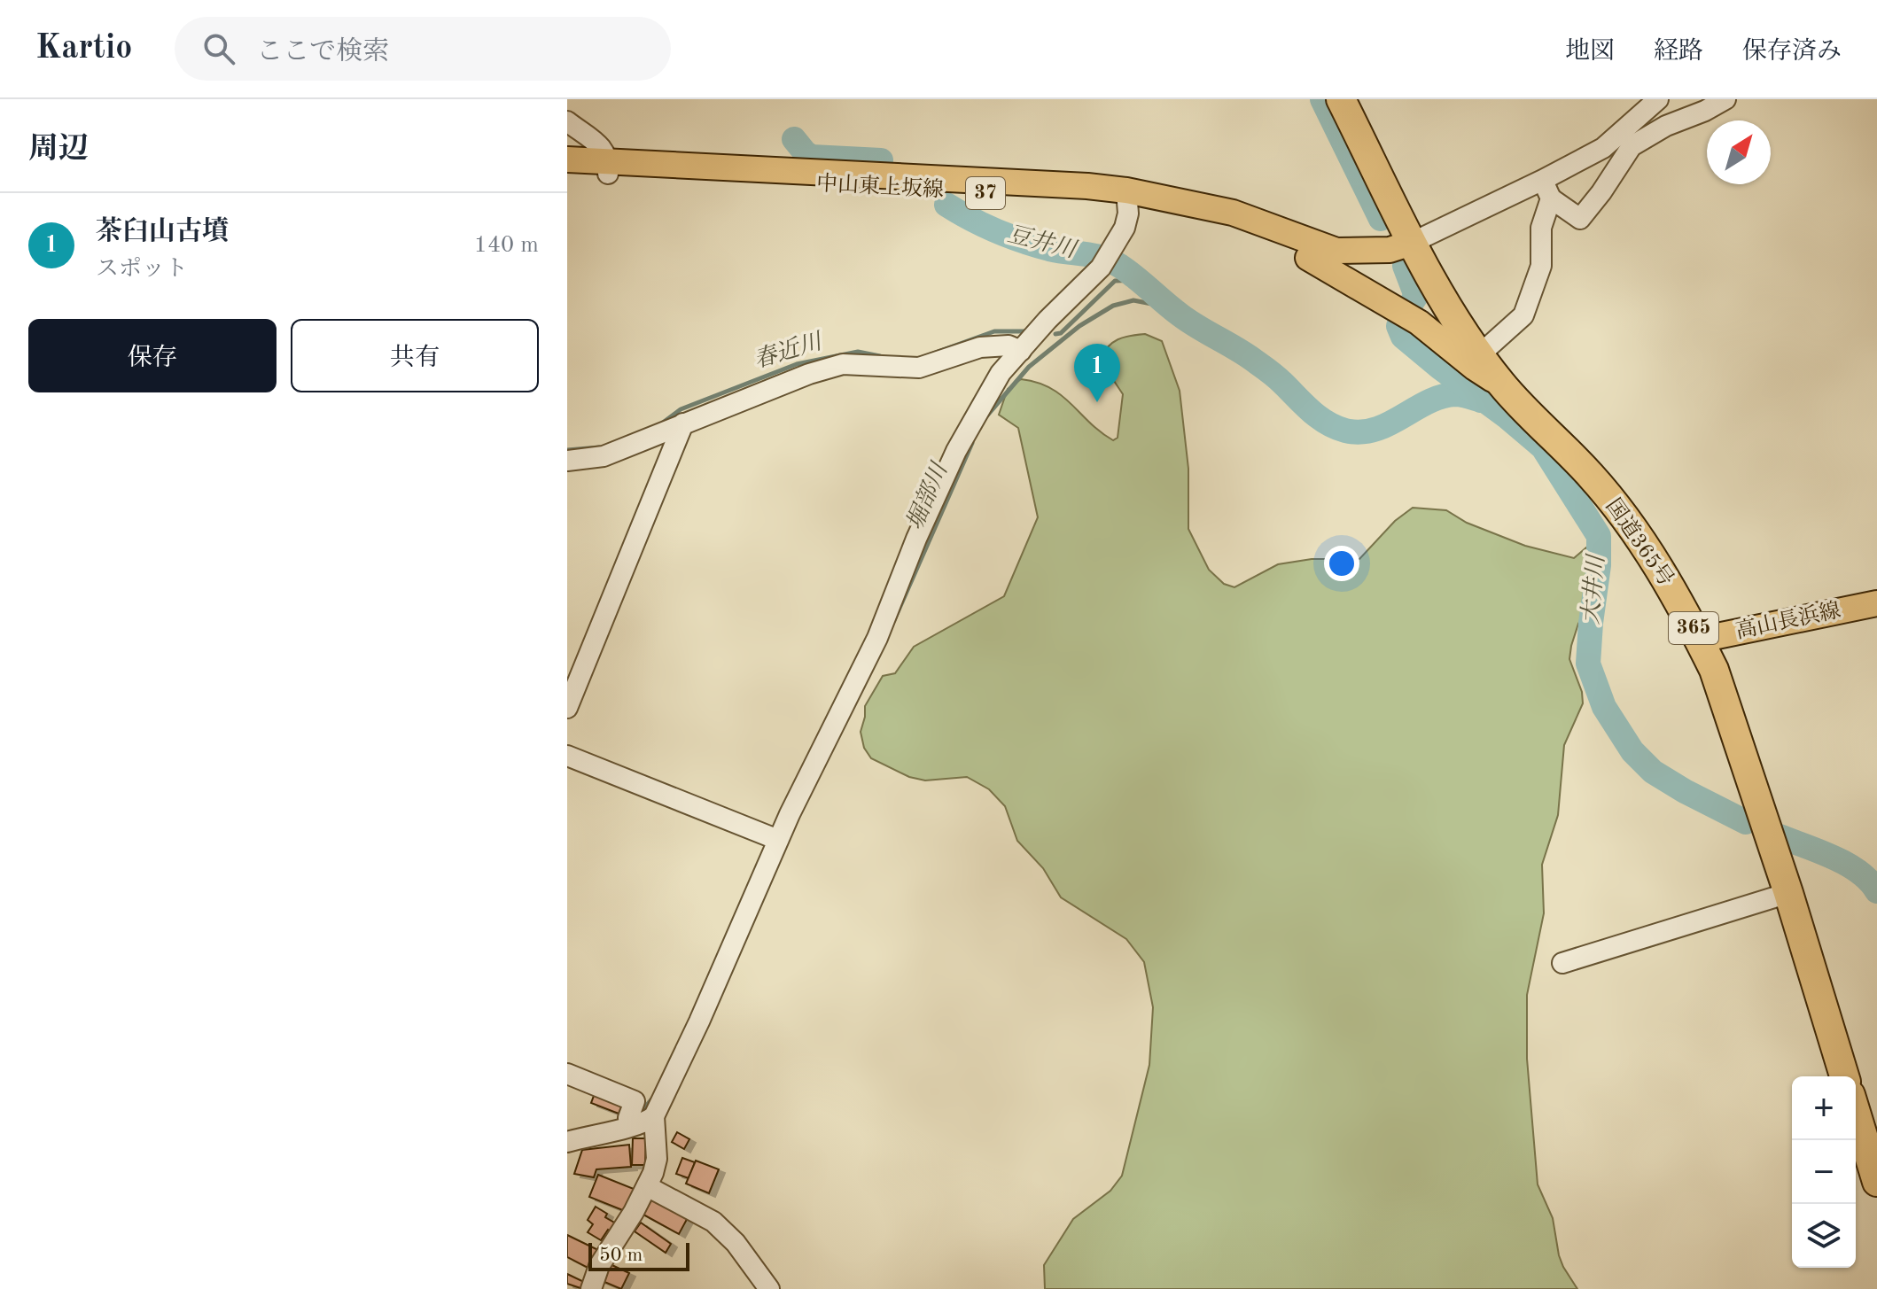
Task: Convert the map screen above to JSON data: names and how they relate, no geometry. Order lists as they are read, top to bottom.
{
  "streets": {
    "highway": ["国道365号", "365"],
    "main road": ["中山東上坂線", "37", "高山長浜線"]
  },
  "crossings": [
    ["中山東上坂線", "国道365号"],
    ["国道365号", "高山長浜線"]
  ],
  "water": [
    "豆井川",
    "春近川",
    "堀部川",
    "大井川"
  ],
  "scale_bar": "50 m",
  "north": "top right",
  "page": {
    "header": "Kartio",
    "search": "ここで検索",
    "nav": ["地図", "経路", "保存済み"],
    "heading": "周辺",
    "list": [
      {
        "mark": "1",
        "name": "茶臼山古墳",
        "note": "スポット",
        "value": "140 m"
      }
    ],
    "buttons": ["保存", "共有"],
    "pins": "1",
    "map_buttons": ["+", "−"],
    "scale": "50 m"
  }
}
